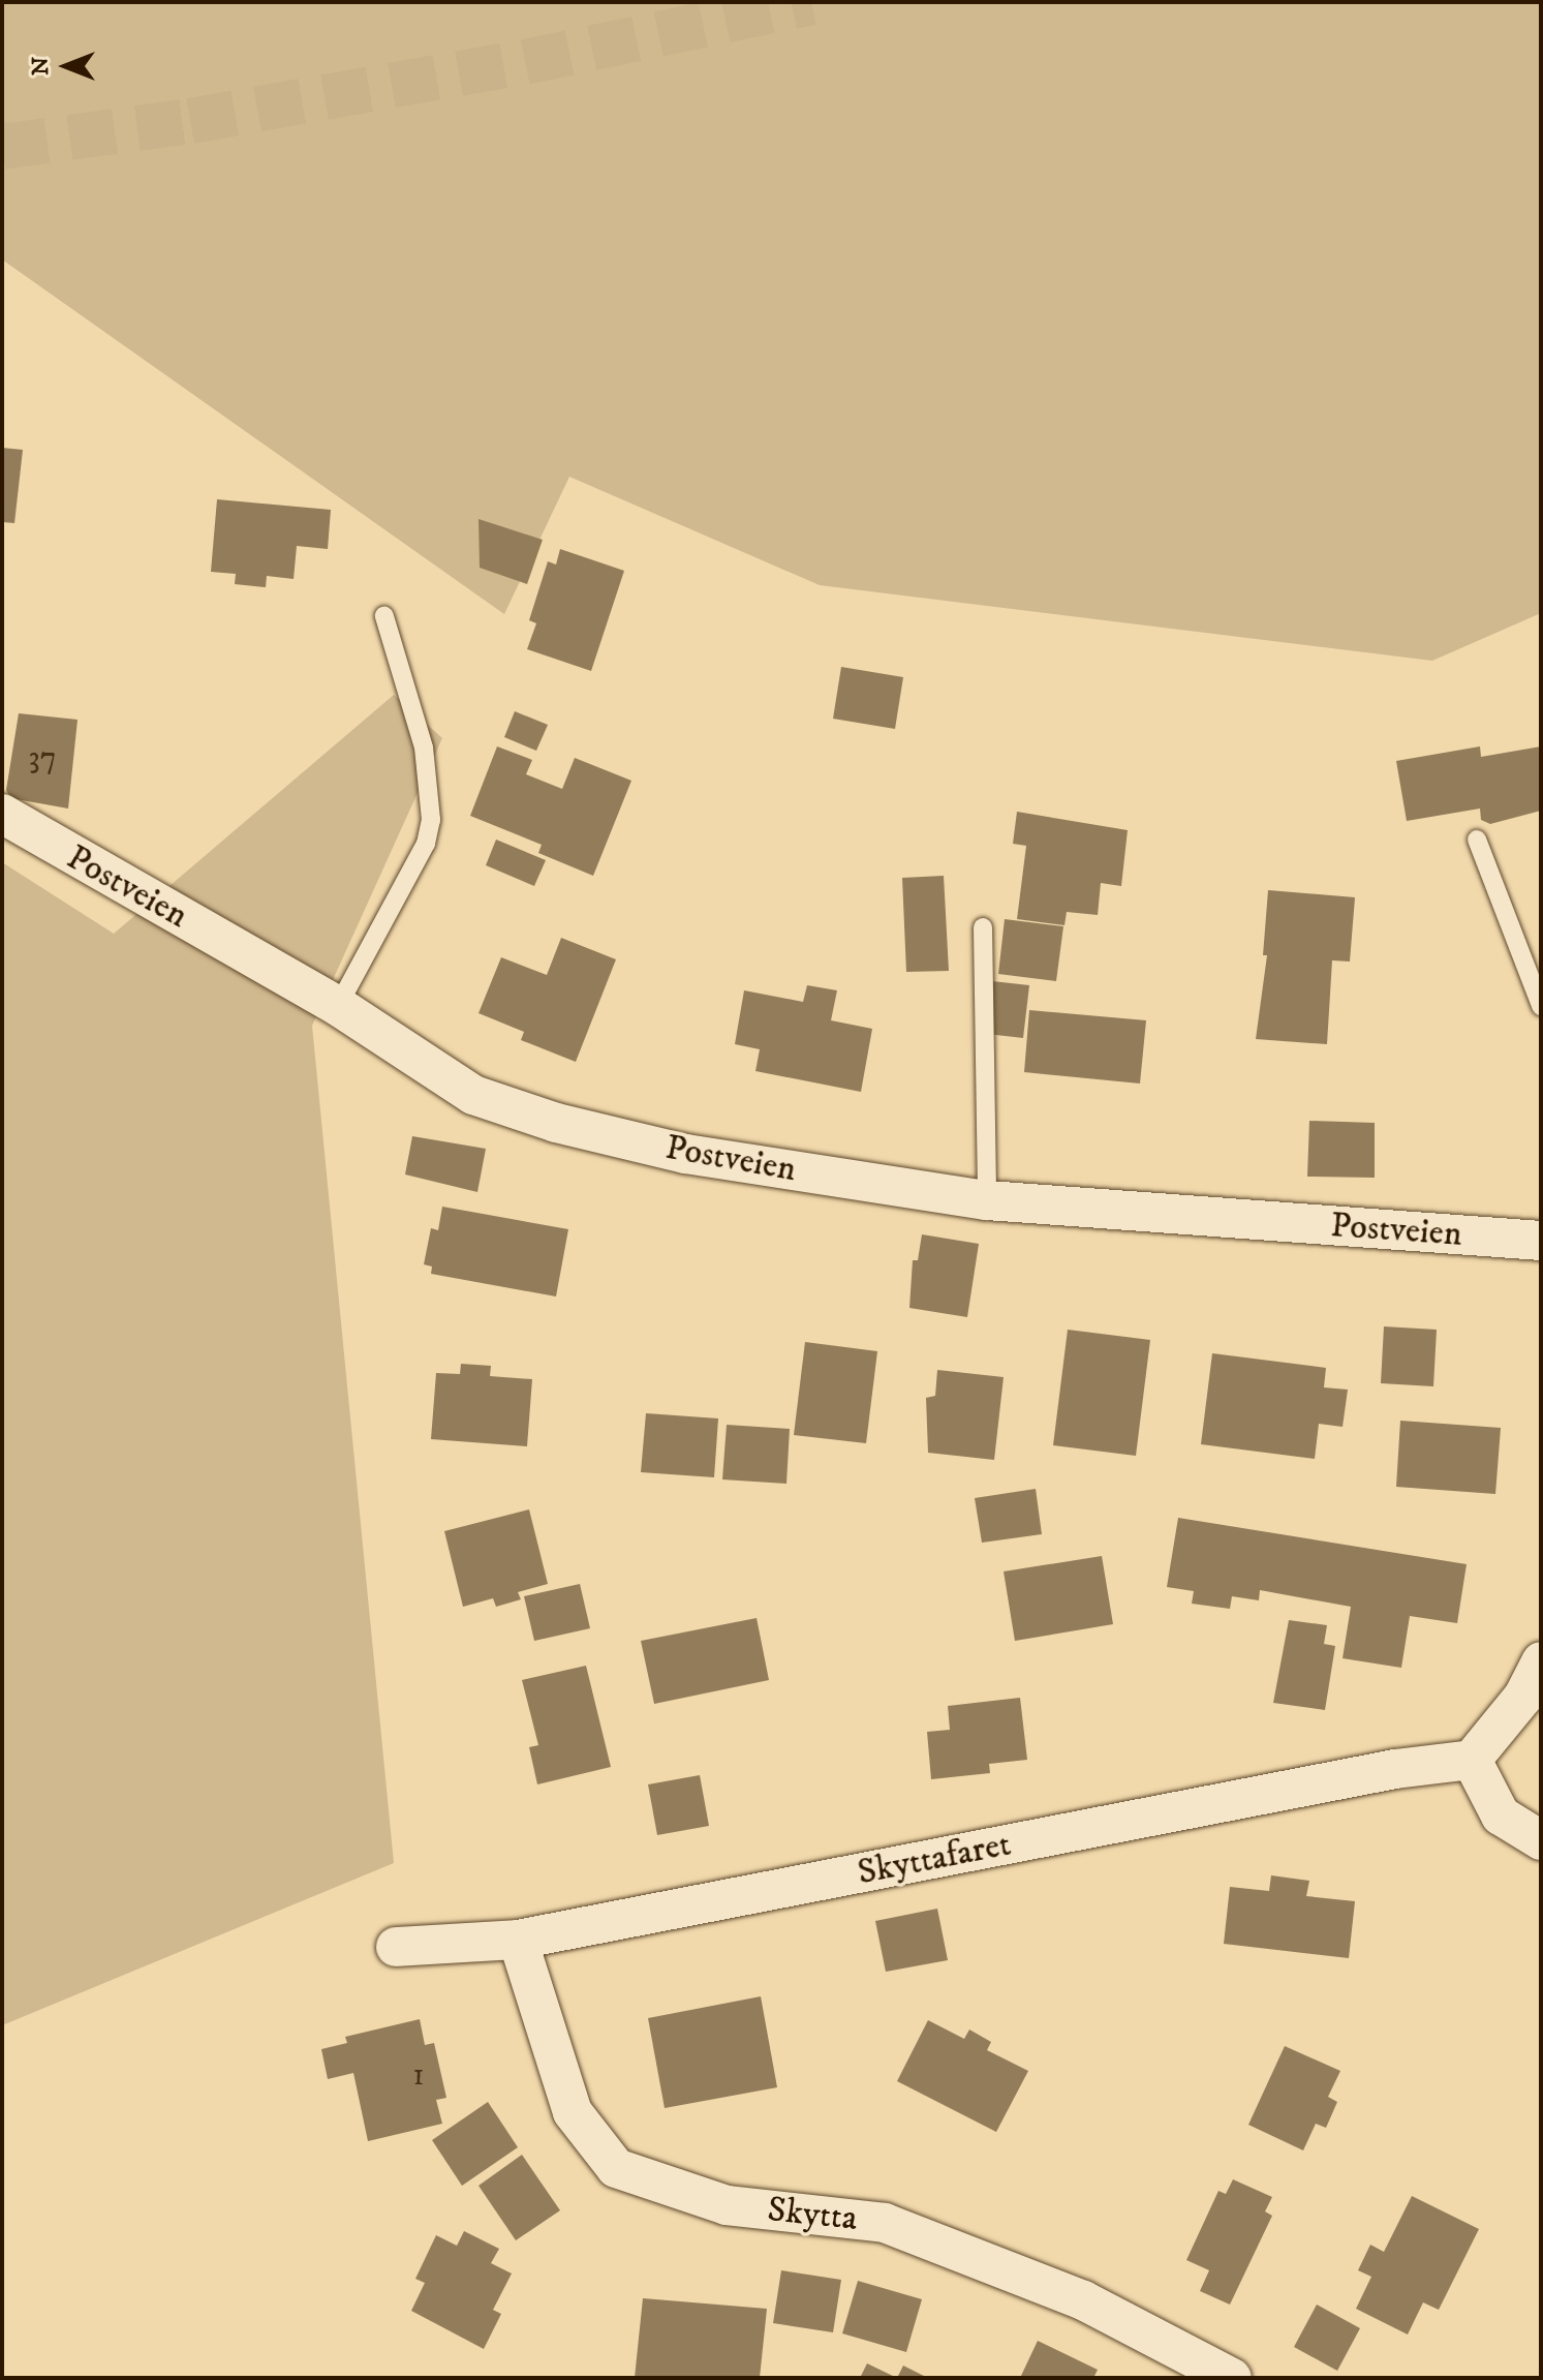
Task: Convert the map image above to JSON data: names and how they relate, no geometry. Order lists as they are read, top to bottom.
{
  "streets": {
    "street": ["Postveien", "Skyttafaret", "Skytta"]
  },
  "crossings": [
    ["Skyttafaret", "Skytta"]
  ],
  "house_numbers": ["37", "1"],
  "north": "left"
}
